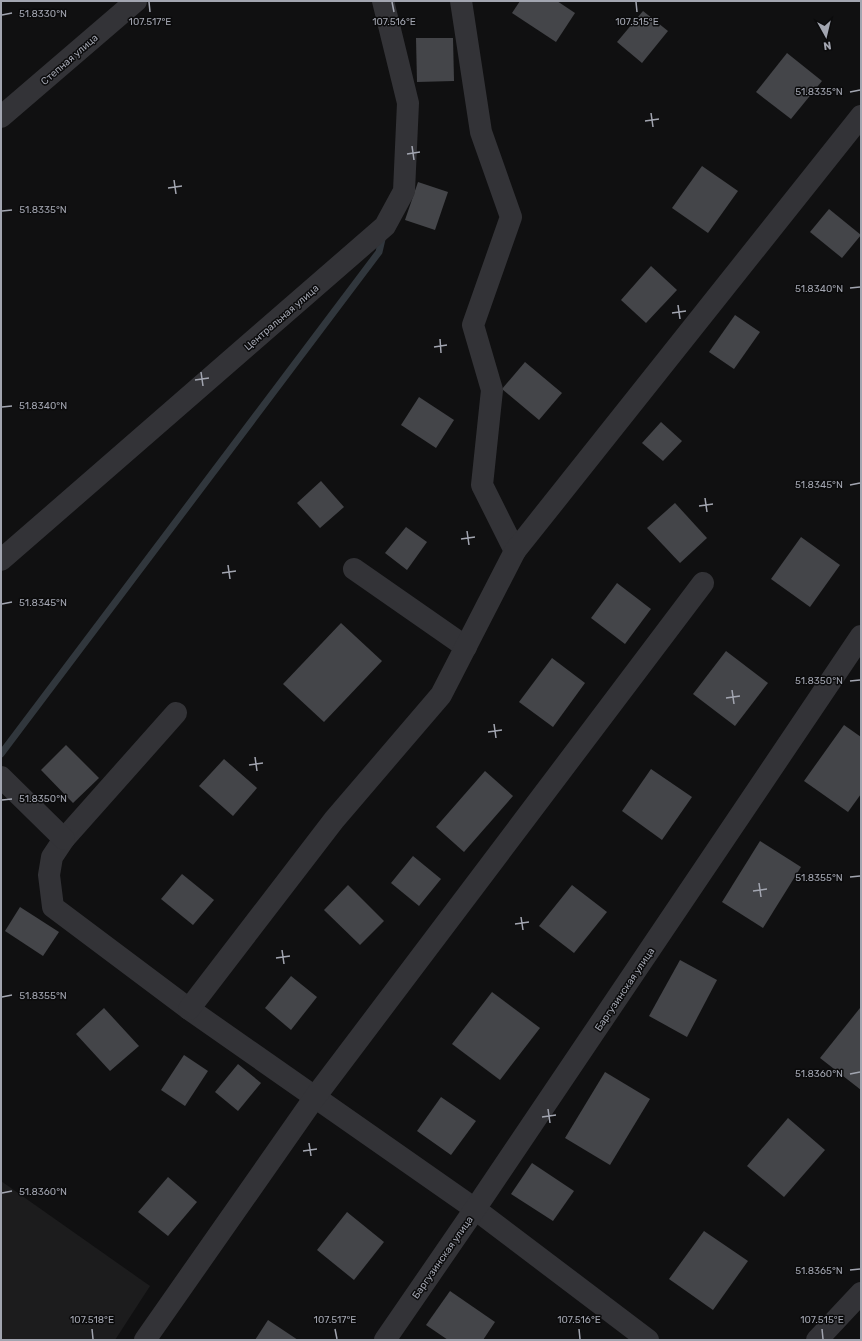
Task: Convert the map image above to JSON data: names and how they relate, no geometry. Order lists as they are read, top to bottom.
{
  "streets": {
    "street": ["Степная улица", "Центральная улица", "Баргузинская улица"]
  },
  "north": "bottom",
  "coordinates": [
    "51.8330°N",
    "107.517°E",
    "107.516°E",
    "107.515°E",
    "51.8335°N",
    "51.8340°N",
    "51.8345°N",
    "51.8350°N",
    "51.8355°N",
    "51.8360°N",
    "51.8365°N",
    "107.518°E"
  ]
}
